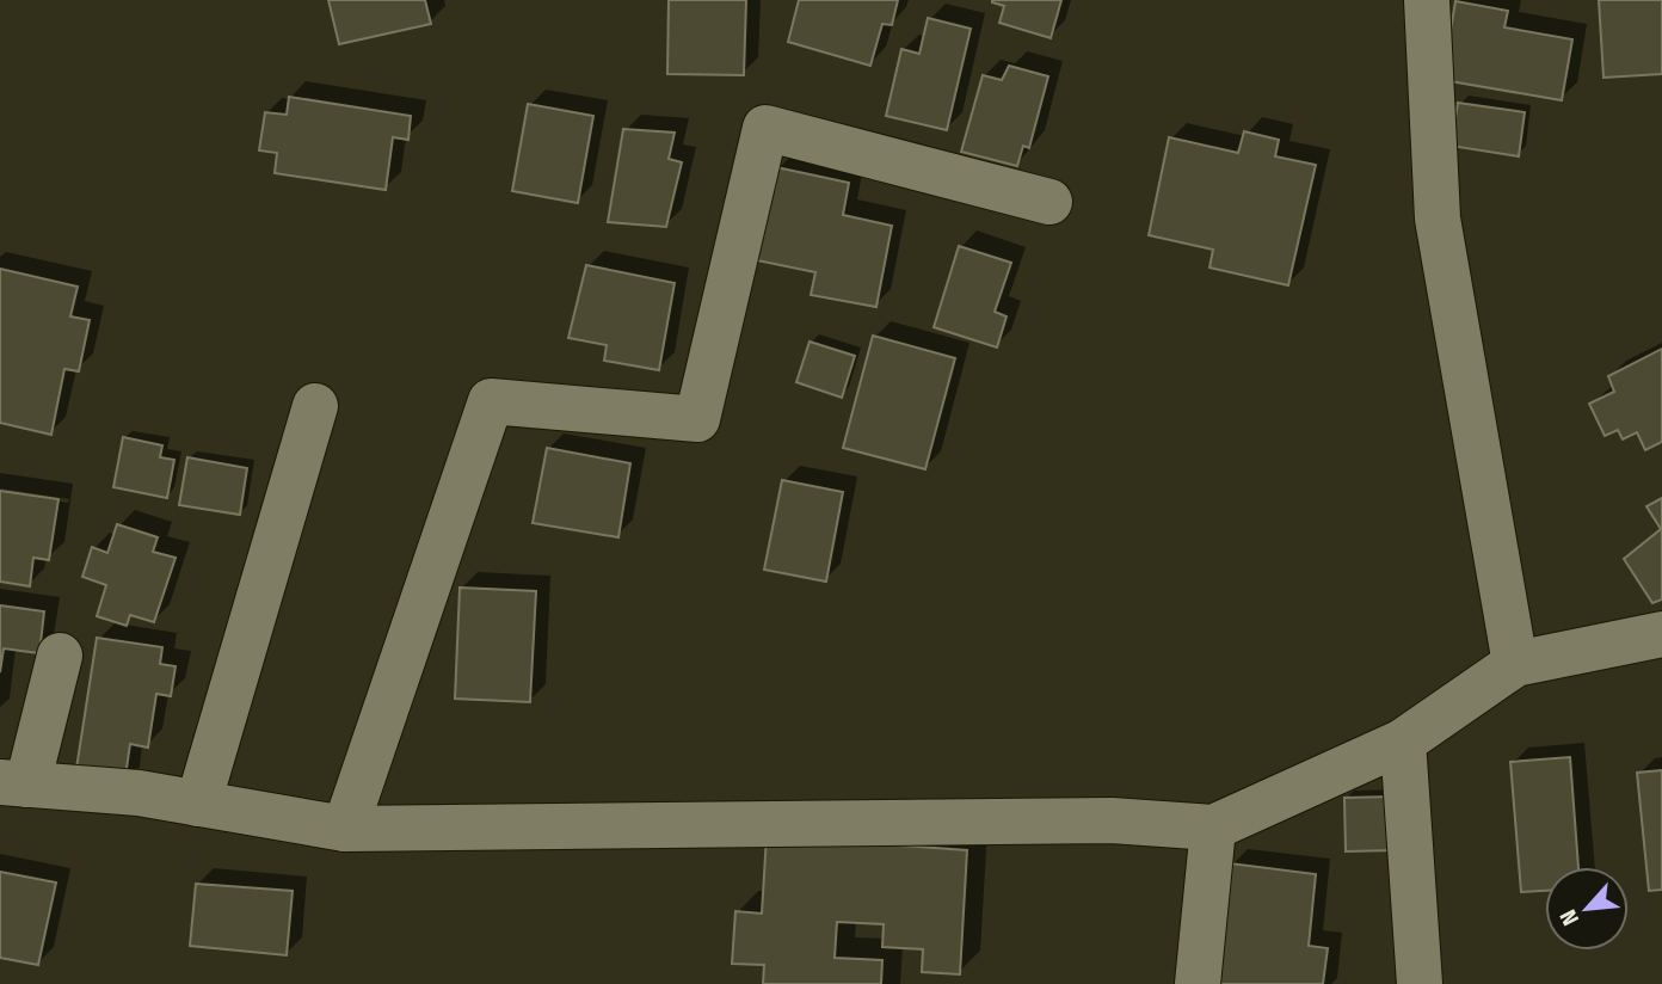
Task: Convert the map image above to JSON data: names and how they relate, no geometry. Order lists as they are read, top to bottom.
{
  "north": "bottom left"
}
